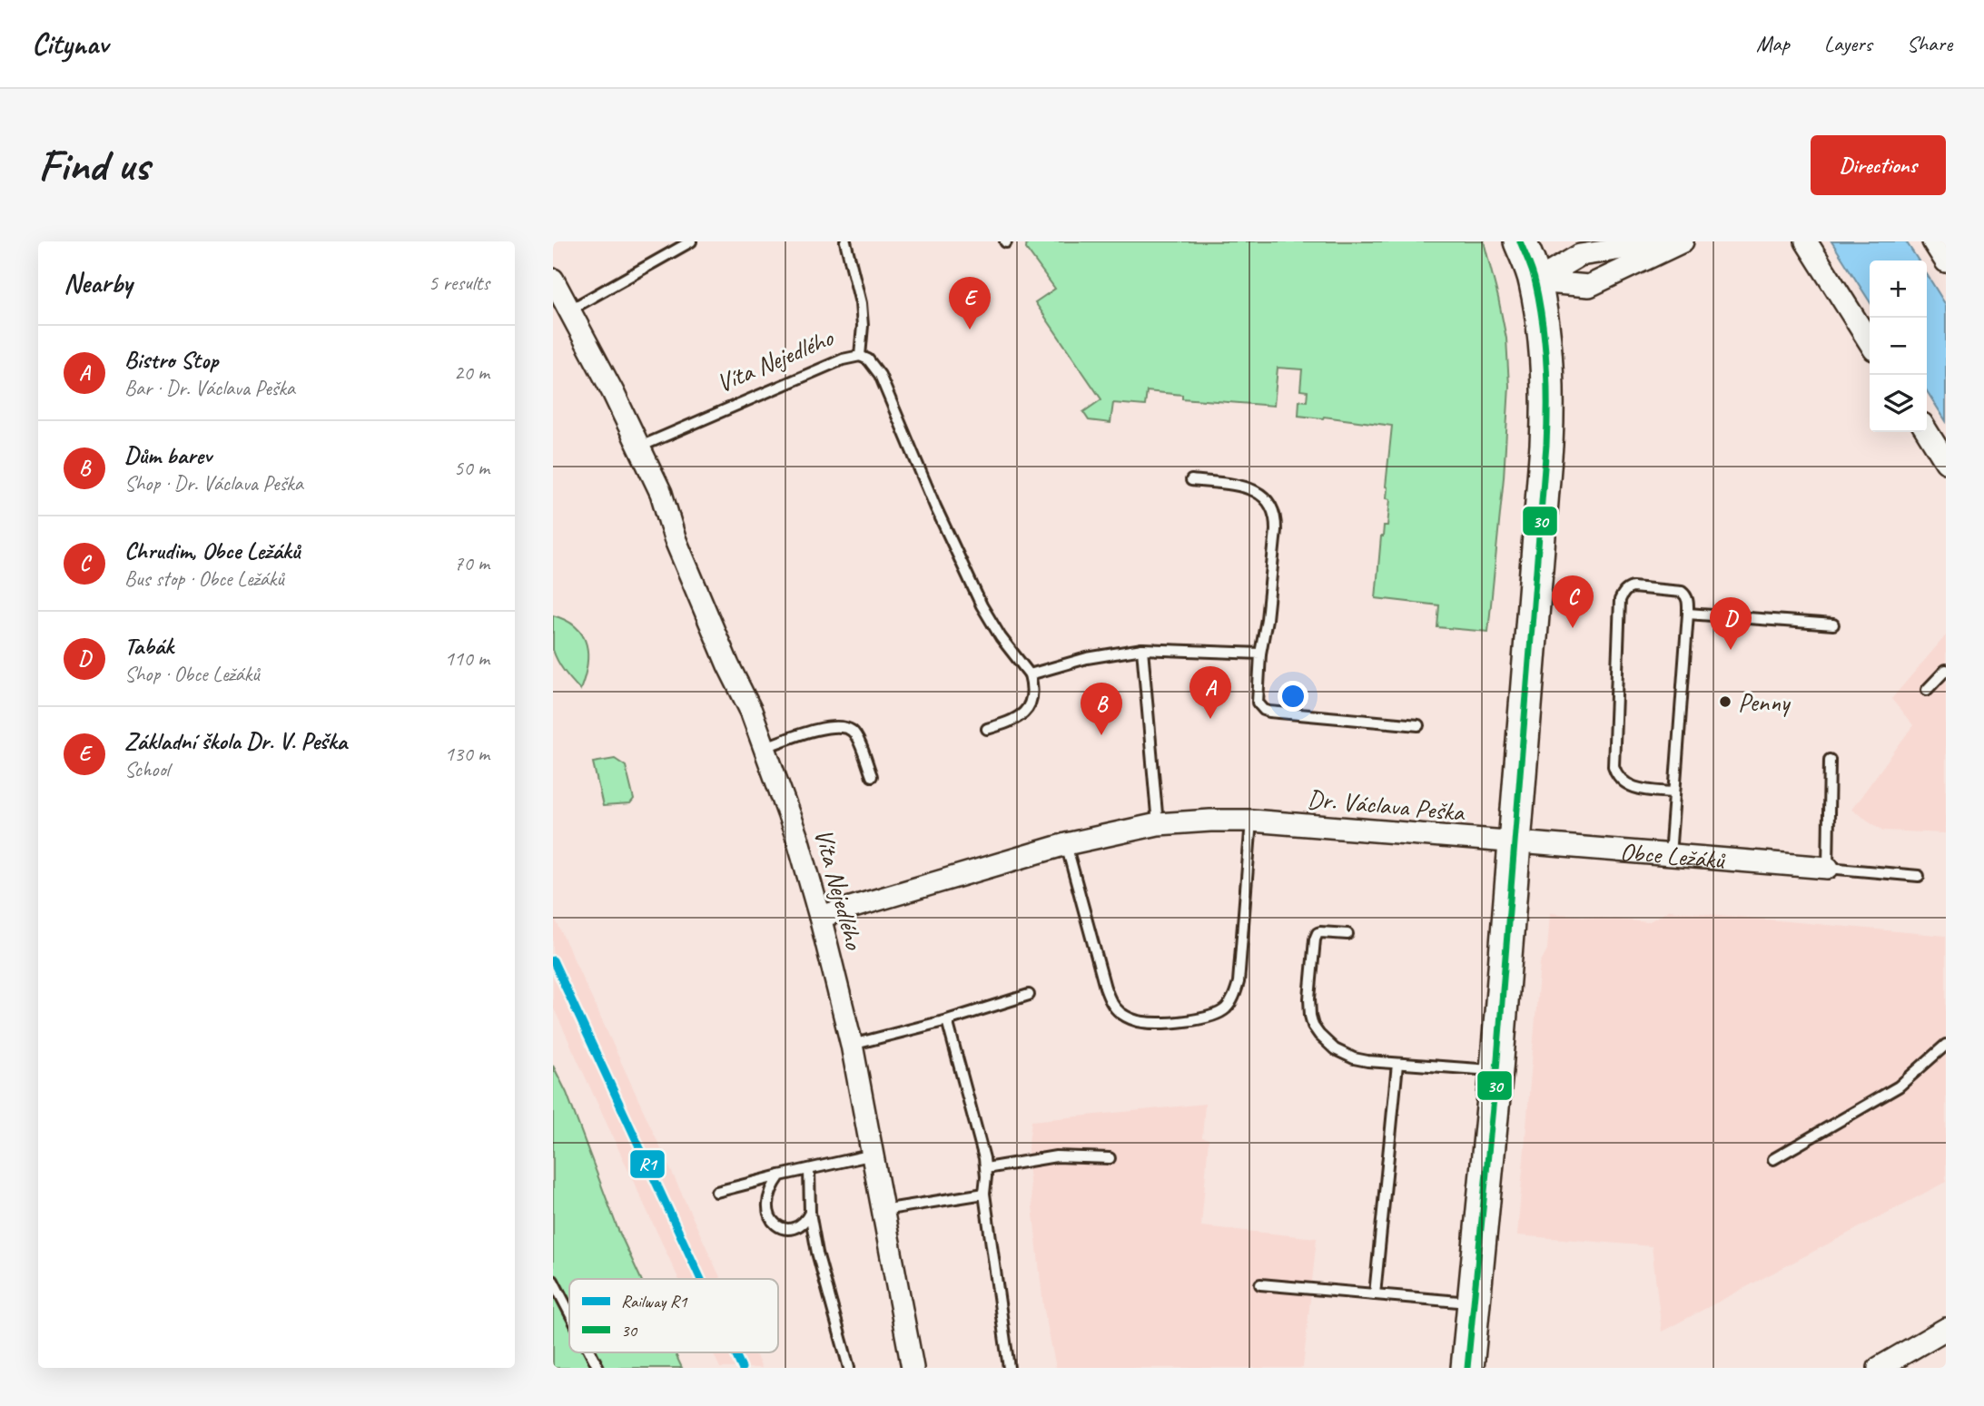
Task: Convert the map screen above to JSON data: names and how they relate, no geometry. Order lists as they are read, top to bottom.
{
  "streets": {
    "street": ["Víta Nejedlého", "Dr. Václava Peška", "Obce Ležáků"]
  },
  "crossings": [
    ["Víta Nejedlého", "Dr. Václava Peška"],
    ["Dr. Václava Peška", "Obce Ležáků"]
  ],
  "places": ["Penny"],
  "lines": ["transit line 30", "rail line R1"],
  "legend": ["Railway R1", "30"],
  "page": {
    "header": "Citynav",
    "nav": ["Map", "Layers", "Share"],
    "buttons": "Directions",
    "title": "Find us",
    "heading": ["Nearby", "5 results"],
    "map_buttons": ["+", "−"],
    "pins": [
      "E",
      "C",
      "D",
      "A",
      "B"
    ],
    "list": [
      {
        "mark": "A",
        "name": "Bistro Stop",
        "note": "Bar · Dr. Václava Peška",
        "value": "20 m"
      },
      {
        "mark": "B",
        "name": "Dům barev",
        "note": "Shop · Dr. Václava Peška",
        "value": "50 m"
      },
      {
        "mark": "C",
        "name": "Chrudim, Obce Ležáků",
        "note": "Bus stop · Obce Ležáků",
        "value": "70 m"
      },
      {
        "mark": "D",
        "name": "Tabák",
        "note": "Shop · Obce Ležáků",
        "value": "110 m"
      },
      {
        "mark": "E",
        "name": "Základní škola Dr. V. Peška",
        "note": "School",
        "value": "130 m"
      }
    ]
  }
}
